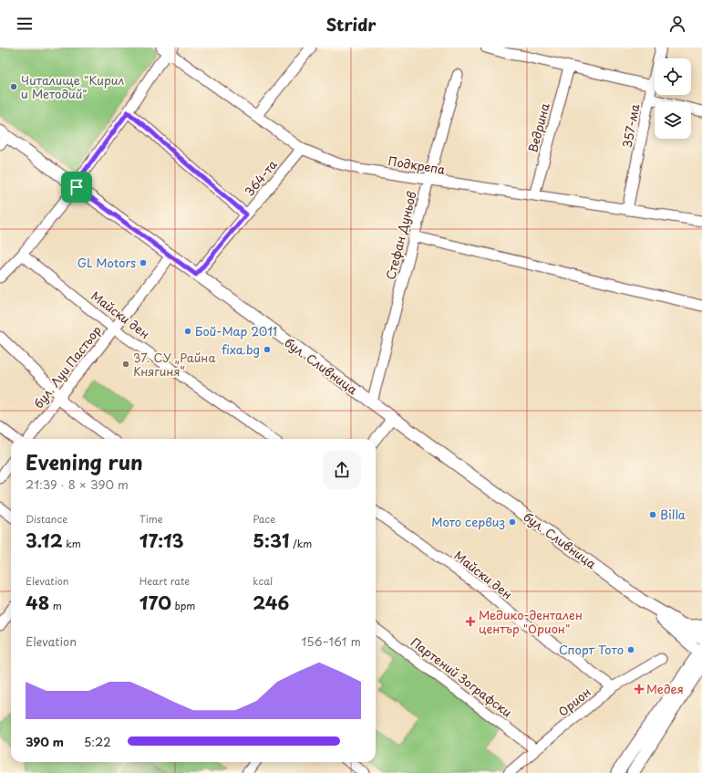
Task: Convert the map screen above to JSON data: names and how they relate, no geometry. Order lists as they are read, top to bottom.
{
  "streets": {
    "main road": ["бул. Сливница"],
    "street": [
      "357-ма",
      "Ведрина",
      "Подкрепа",
      "364-та",
      "Стефан Дуньов",
      "Майски ден",
      "бул. Луи Пастьор",
      "Партений Зографски",
      "Орион"
    ]
  },
  "crossings": [
    ["357-ма", "Подкрепа"],
    ["Ведрина", "Подкрепа"],
    ["Подкрепа", "364-та"],
    ["Подкрепа", "Стефан Дуньов"],
    ["364-та", "бул. Сливница"],
    ["Стефан Дуньов", "бул. Сливница"],
    ["Майски ден", "бул. Луи Пастьор"],
    ["Майски ден", "Орион"],
    ["бул. Сливница", "бул. Луи Пастьор"],
    ["Партений Зографски", "Орион"]
  ],
  "places": {
    "other": [
      "Читалище \"Кирил и Методий\"",
      "GL Motors",
      "Бой-Мар 2011",
      "fixa.bg",
      "37. СУ „Райна Княгиня“",
      "Billa",
      "Мото сервиз",
      "Спорт Тото"
    ],
    "health": ["Медико-дентален център \"Орион\"", "Медея"]
  },
  "page": {
    "header": "Stridr",
    "heading": ["Evening run", "21:39 · 8 × 390 m"],
    "stats": [
      ["Distance", "3.12 km"],
      ["Time", "17:13"],
      ["Pace", "5:31 /km"],
      ["Elevation", "48 m"],
      ["Heart rate", "170 bpm"],
      ["kcal", "246"]
    ],
    "chart": ["Elevation", "156–161 m"],
    "list": [
      {
        "name": "390 m",
        "note": "5:22"
      }
    ]
  }
}
